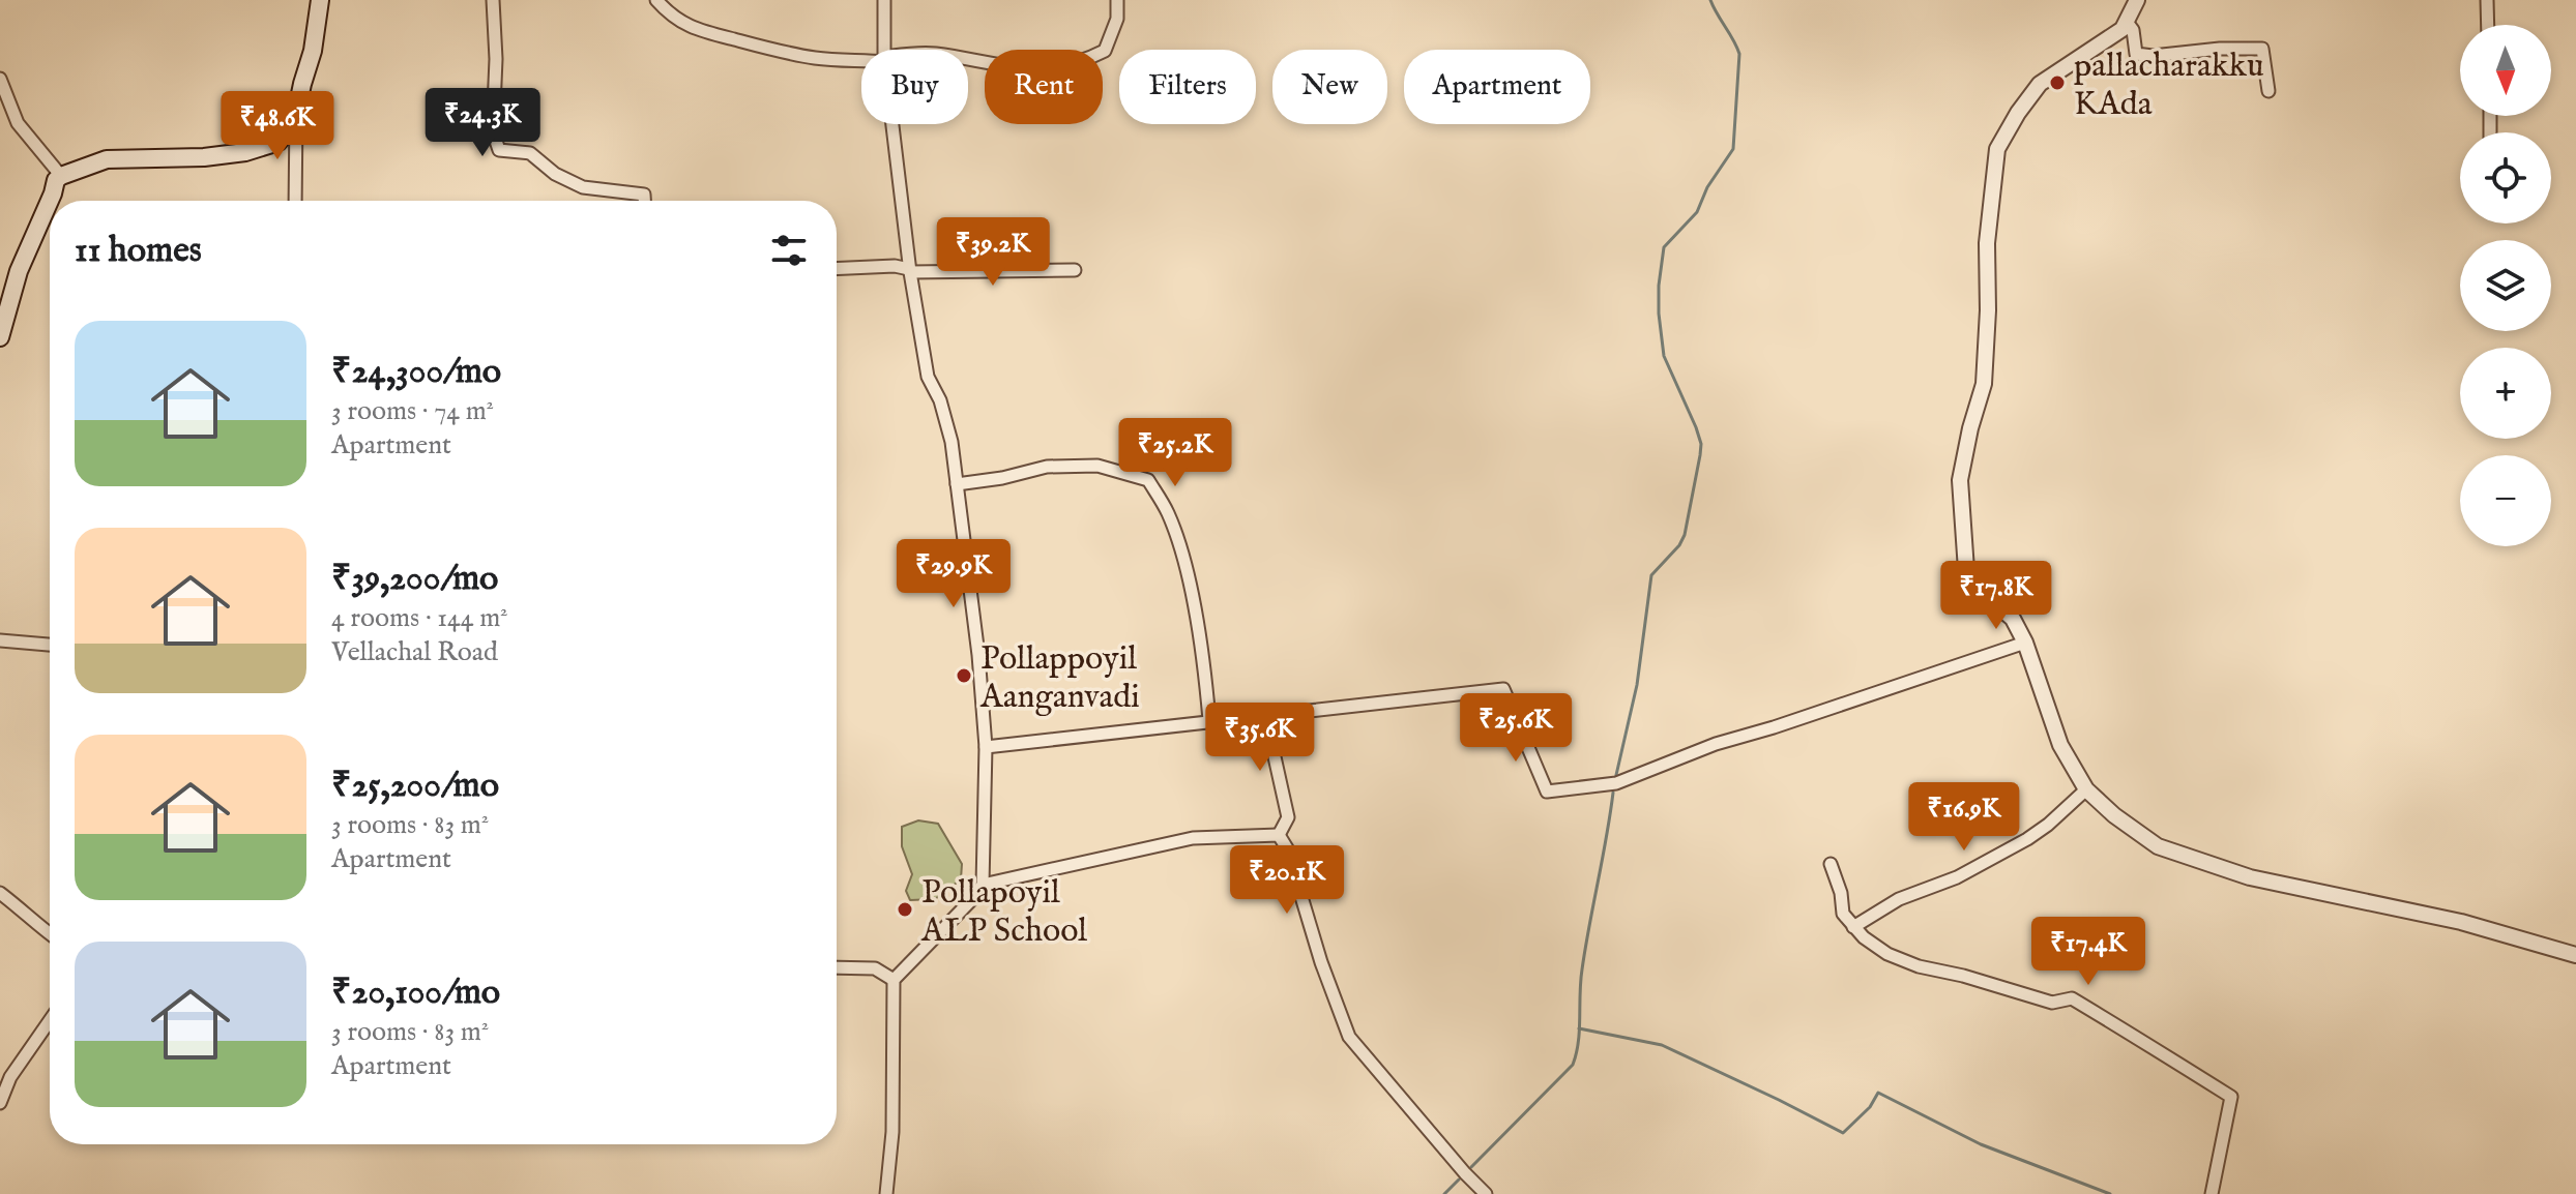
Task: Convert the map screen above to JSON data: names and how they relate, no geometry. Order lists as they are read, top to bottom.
{
  "places": ["pallacharakku KAda", "Pollappoyil Aanganvadi", "Pollapoyil ALP School"],
  "north": "bottom",
  "page": {
    "map_buttons": ["+", "−"],
    "chip": [
      "Buy",
      "Rent",
      "Filters",
      "New",
      "Apartment"
    ],
    "price": [
      "₹24.3K",
      "₹48.6K",
      "₹39.2K",
      "₹25.2K",
      "₹29.9K",
      "₹17.8K",
      "₹25.6K",
      "₹35.6K",
      "₹16.9K",
      "₹20.1K",
      "₹17.4K"
    ],
    "heading": "11 homes",
    "list": [
      {
        "name": "₹24,300/mo",
        "note": "3 rooms · 74 m² · Apartment"
      },
      {
        "name": "₹39,200/mo",
        "note": "4 rooms · 144 m² · Vellachal Road"
      },
      {
        "name": "₹25,200/mo",
        "note": "3 rooms · 83 m² · Apartment"
      },
      {
        "name": "₹20,100/mo",
        "note": "3 rooms · 83 m² · Apartment"
      }
    ]
  }
}
